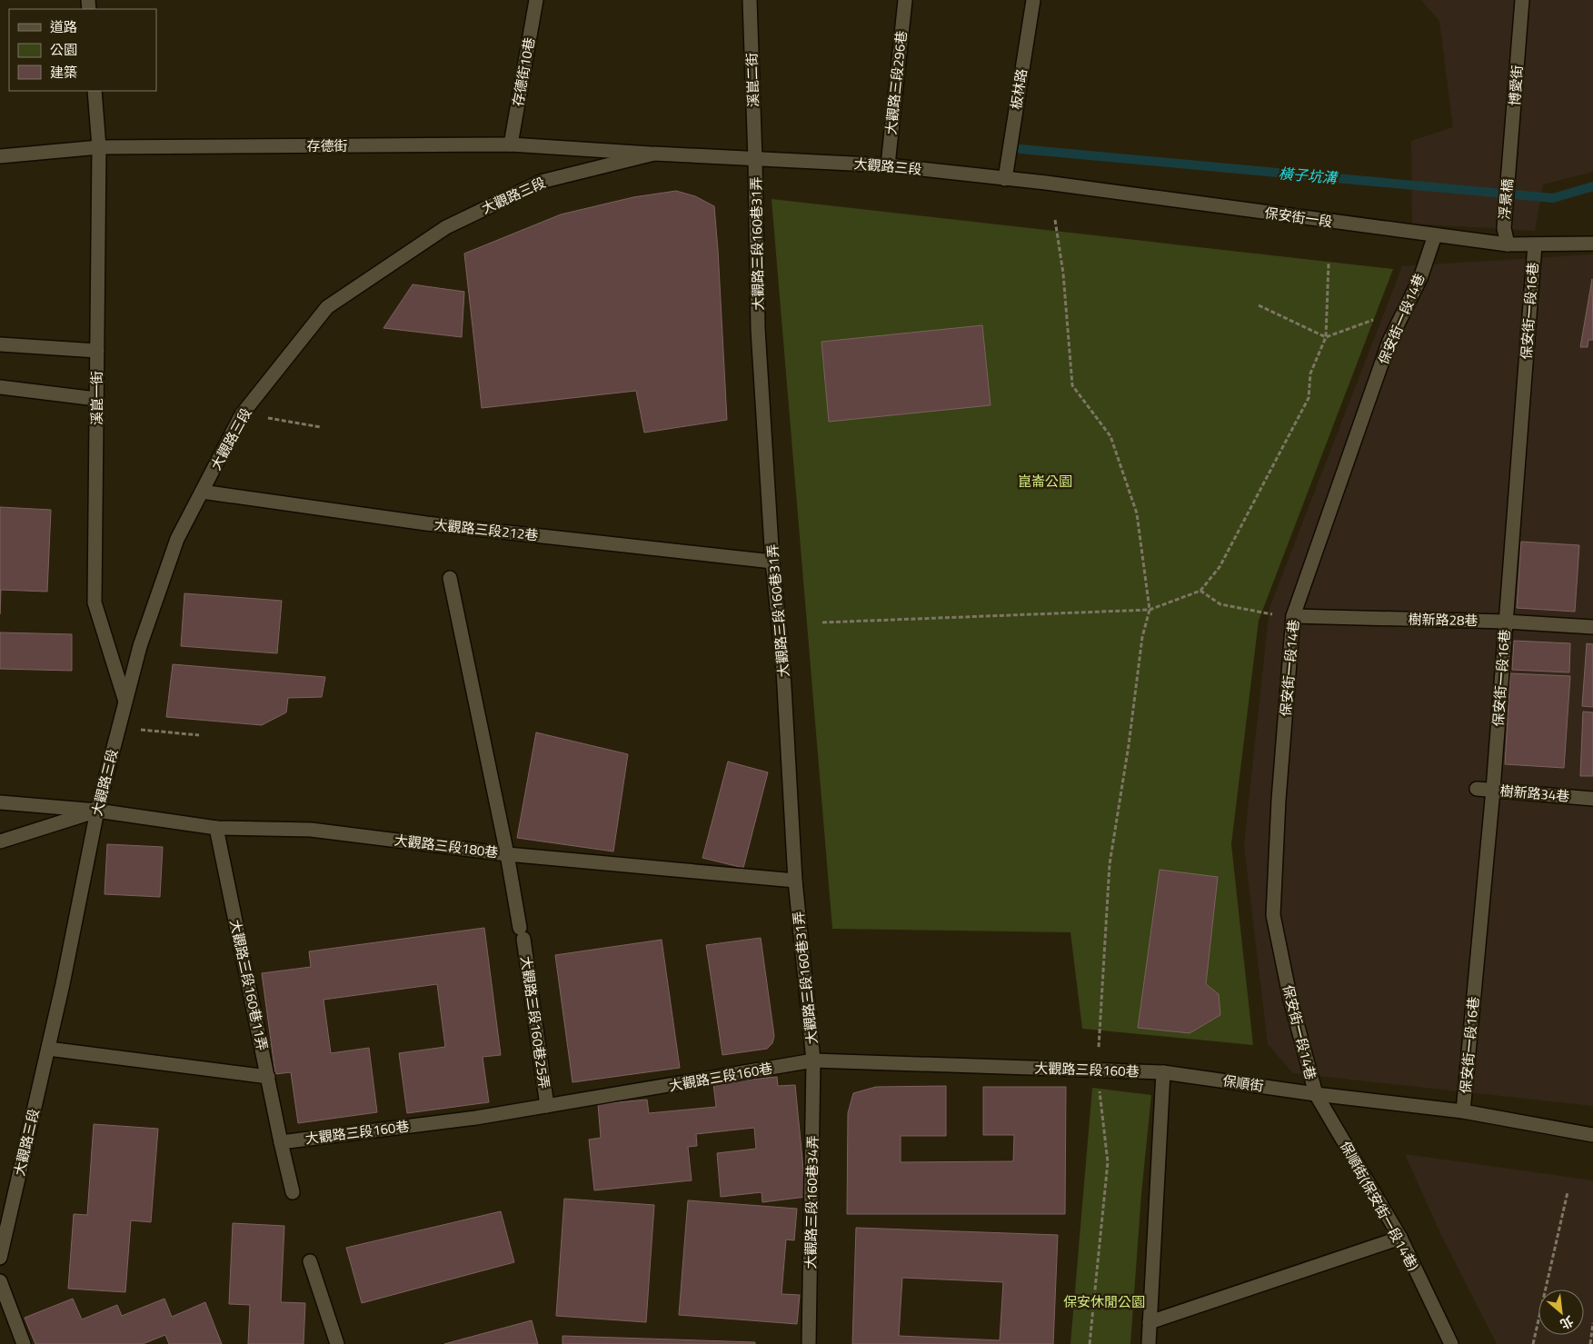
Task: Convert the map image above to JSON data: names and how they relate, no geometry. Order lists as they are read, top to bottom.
{
  "streets": {
    "street": [
      "存德街10巷",
      "溪崑二街",
      "大觀路三段296巷",
      "博愛街",
      "板林路",
      "存德街",
      "大觀路三段",
      "浮景橋",
      "保安街一段",
      "大觀路三段160巷31弄",
      "保安街一段16巷",
      "保安街一段14巷",
      "溪崑一街",
      "大觀路三段212巷",
      "樹新路28巷",
      "樹新路34巷",
      "大觀路三段180巷",
      "大觀路三段160巷11弄",
      "大觀路三段160巷25弄",
      "大觀路三段160巷",
      "保順街",
      "大觀路三段160巷34弄",
      "保順街(保安街一段14巷)"
    ]
  },
  "crossings": [
    ["存德街10巷", "存德街"],
    ["溪崑二街", "大觀路三段"],
    ["溪崑二街", "大觀路三段160巷31弄"],
    ["大觀路三段296巷", "大觀路三段"],
    ["博愛街", "浮景橋"],
    ["板林路", "大觀路三段"],
    ["板林路", "保安街一段"],
    ["存德街", "大觀路三段"],
    ["存德街", "溪崑一街"],
    ["大觀路三段", "保安街一段"],
    ["大觀路三段", "大觀路三段160巷31弄"],
    ["大觀路三段", "溪崑一街"],
    ["大觀路三段", "大觀路三段212巷"],
    ["大觀路三段", "大觀路三段180巷"],
    ["浮景橋", "保安街一段"],
    ["保安街一段", "保安街一段16巷"],
    ["保安街一段", "保安街一段14巷"],
    ["大觀路三段160巷31弄", "大觀路三段212巷"],
    ["大觀路三段160巷31弄", "大觀路三段180巷"],
    ["大觀路三段160巷31弄", "大觀路三段160巷"],
    ["大觀路三段160巷31弄", "大觀路三段160巷34弄"],
    ["保安街一段16巷", "樹新路28巷"],
    ["保安街一段16巷", "樹新路34巷"],
    ["保安街一段16巷", "保順街"],
    ["保安街一段14巷", "樹新路28巷"],
    ["保安街一段14巷", "保順街"],
    ["保安街一段14巷", "保順街(保安街一段14巷)"],
    ["大觀路三段180巷", "大觀路三段160巷11弄"],
    ["大觀路三段180巷", "大觀路三段160巷25弄"],
    ["大觀路三段160巷11弄", "大觀路三段160巷"],
    ["大觀路三段160巷25弄", "大觀路三段160巷"],
    ["大觀路三段160巷", "保順街"],
    ["大觀路三段160巷", "大觀路三段160巷34弄"],
    ["保順街", "保順街(保安街一段14巷)"]
  ],
  "water": ["橫子坑溝"],
  "parks": ["崑崙公園", "保安休閒公園"],
  "legend": ["道路", "公園", "建築"],
  "north": "bottom right"
}
